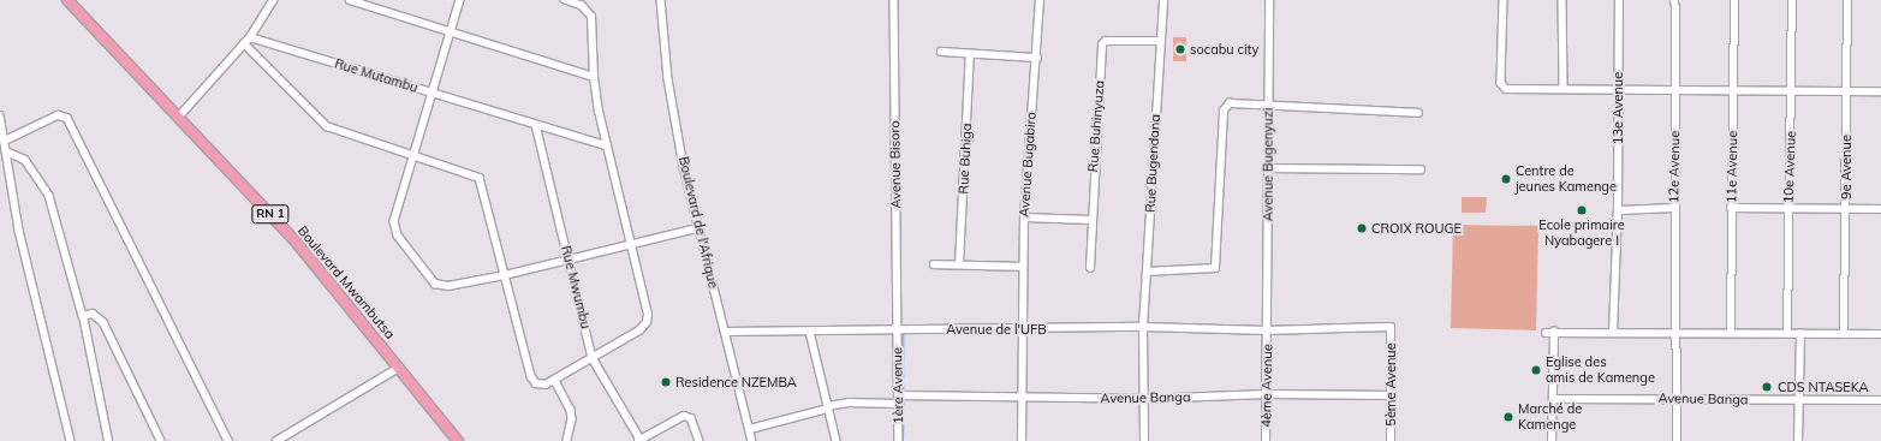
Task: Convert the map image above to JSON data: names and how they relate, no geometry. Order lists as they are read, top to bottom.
{
  "streets": {
    "highway": ["RN 1", "Boulevard Mwambutsa"],
    "street": [
      "Rue Mutambu",
      "13e Avenue",
      "Rue Buhinyuza",
      "Rue Buhiga",
      "Rue Bugendana",
      "Avenue Bisoro",
      "Avenue Bugabiro",
      "Avenue Bugenyuzi",
      "12e Avenue",
      "11e Avenue",
      "10e Avenue",
      "9e Avenue",
      "Boulevard de l'Afrique",
      "Rue Mwumbu",
      "Avenue de l'UFB",
      "5ème Avenue",
      "1ère Avenue",
      "4ème Avenue",
      "Avenue Banga"
    ]
  },
  "crossings": [
    ["Rue Mutambu", "Rue Mwumbu"],
    ["Rue Buhinyuza", "Rue Bugendana"],
    ["Rue Bugendana", "Avenue de l'UFB"],
    ["Rue Bugendana", "Avenue Banga"],
    ["Avenue Bisoro", "Avenue de l'UFB"],
    ["Avenue Bisoro", "1ère Avenue"],
    ["Avenue Bugabiro", "Avenue de l'UFB"],
    ["Avenue Bugabiro", "Avenue Banga"],
    ["Avenue Bugenyuzi", "Avenue de l'UFB"],
    ["Avenue Bugenyuzi", "4ème Avenue"],
    ["12e Avenue", "Avenue Banga"],
    ["Boulevard de l'Afrique", "Avenue de l'UFB"],
    ["Avenue de l'UFB", "5ème Avenue"],
    ["Avenue de l'UFB", "1ère Avenue"],
    ["Avenue de l'UFB", "4ème Avenue"],
    ["5ème Avenue", "Avenue Banga"],
    ["1ère Avenue", "Avenue Banga"],
    ["4ème Avenue", "Avenue Banga"]
  ],
  "places": [
    "socabu city",
    "Centre de jeunes Kamenge",
    "Ecole primaire Nyabagere I",
    "CROIX ROUGE",
    "Eglise des amis de Kamenge",
    "Residence NZEMBA",
    "CDS NTASEKA",
    "Marché de Kamenge"
  ]
}
